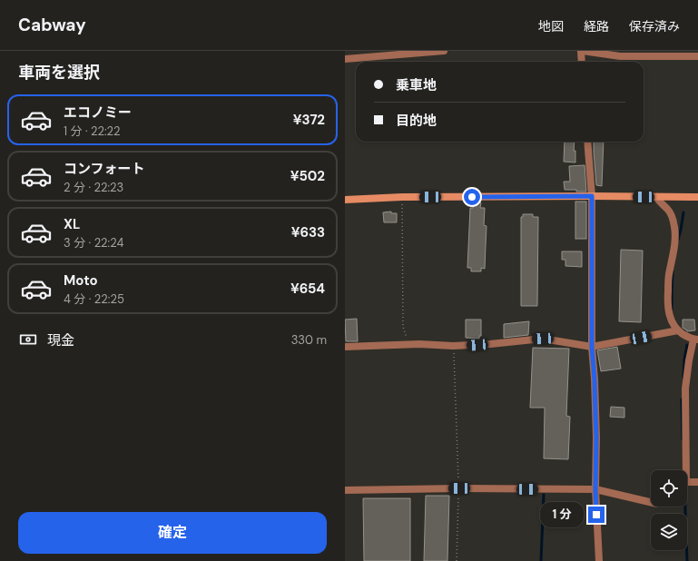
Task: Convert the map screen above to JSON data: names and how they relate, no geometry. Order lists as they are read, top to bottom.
{
  "page": {
    "header": "Cabway",
    "nav": ["地図", "経路", "保存済み"],
    "heading": "車両を選択",
    "banner": ["乗車地", "目的地"],
    "list": [
      {
        "name": "エコノミー",
        "note": "1 分 · 22:22",
        "value": "¥372"
      },
      {
        "name": "コンフォート",
        "note": "2 分 · 22:23",
        "value": "¥502"
      },
      {
        "name": "XL",
        "note": "3 分 · 22:24",
        "value": "¥633"
      },
      {
        "name": "Moto",
        "note": "4 分 · 22:25",
        "value": "¥654"
      }
    ],
    "pay": ["現金", "330 m"],
    "bubble": "1 分",
    "buttons": "確定"
  }
}
